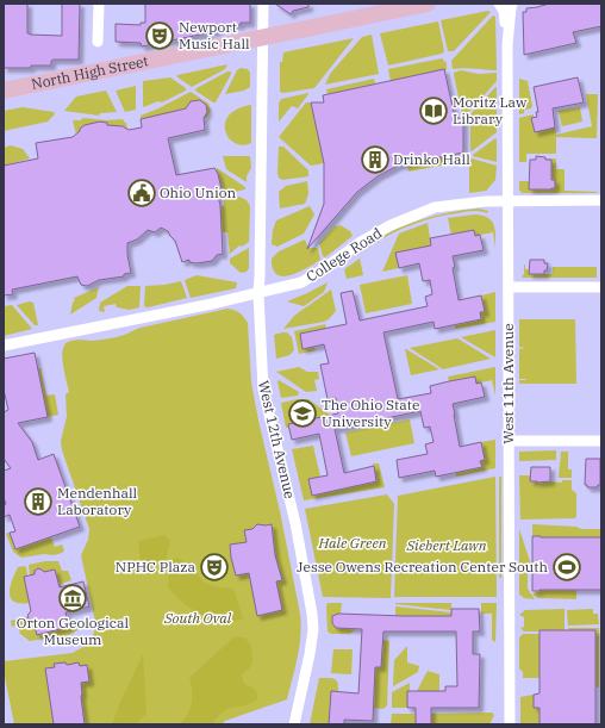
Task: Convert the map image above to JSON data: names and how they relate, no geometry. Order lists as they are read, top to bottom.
{
  "streets": {
    "main road": ["North High Street"],
    "street": ["College Road", "West 11th Avenue", "West 12th Avenue"]
  },
  "crossings": [
    ["North High Street", "West 12th Avenue"],
    ["College Road", "West 11th Avenue"],
    ["College Road", "West 12th Avenue"]
  ],
  "parks": ["Hale Green", "Siebert Lawn", "South Oval"],
  "places": {
    "theatre": ["Newport Music Hall", "NPHC Plaza"],
    "library": ["Moritz Law Library"],
    "building": ["Drinko Hall", "Mendenhall Laboratory"],
    "public building": ["Ohio Union"],
    "school or university": ["The Ohio State University"],
    "sports": ["Jesse Owens Recreation Center South"],
    "museum": ["Orton Geological Museum"]
  }
}
